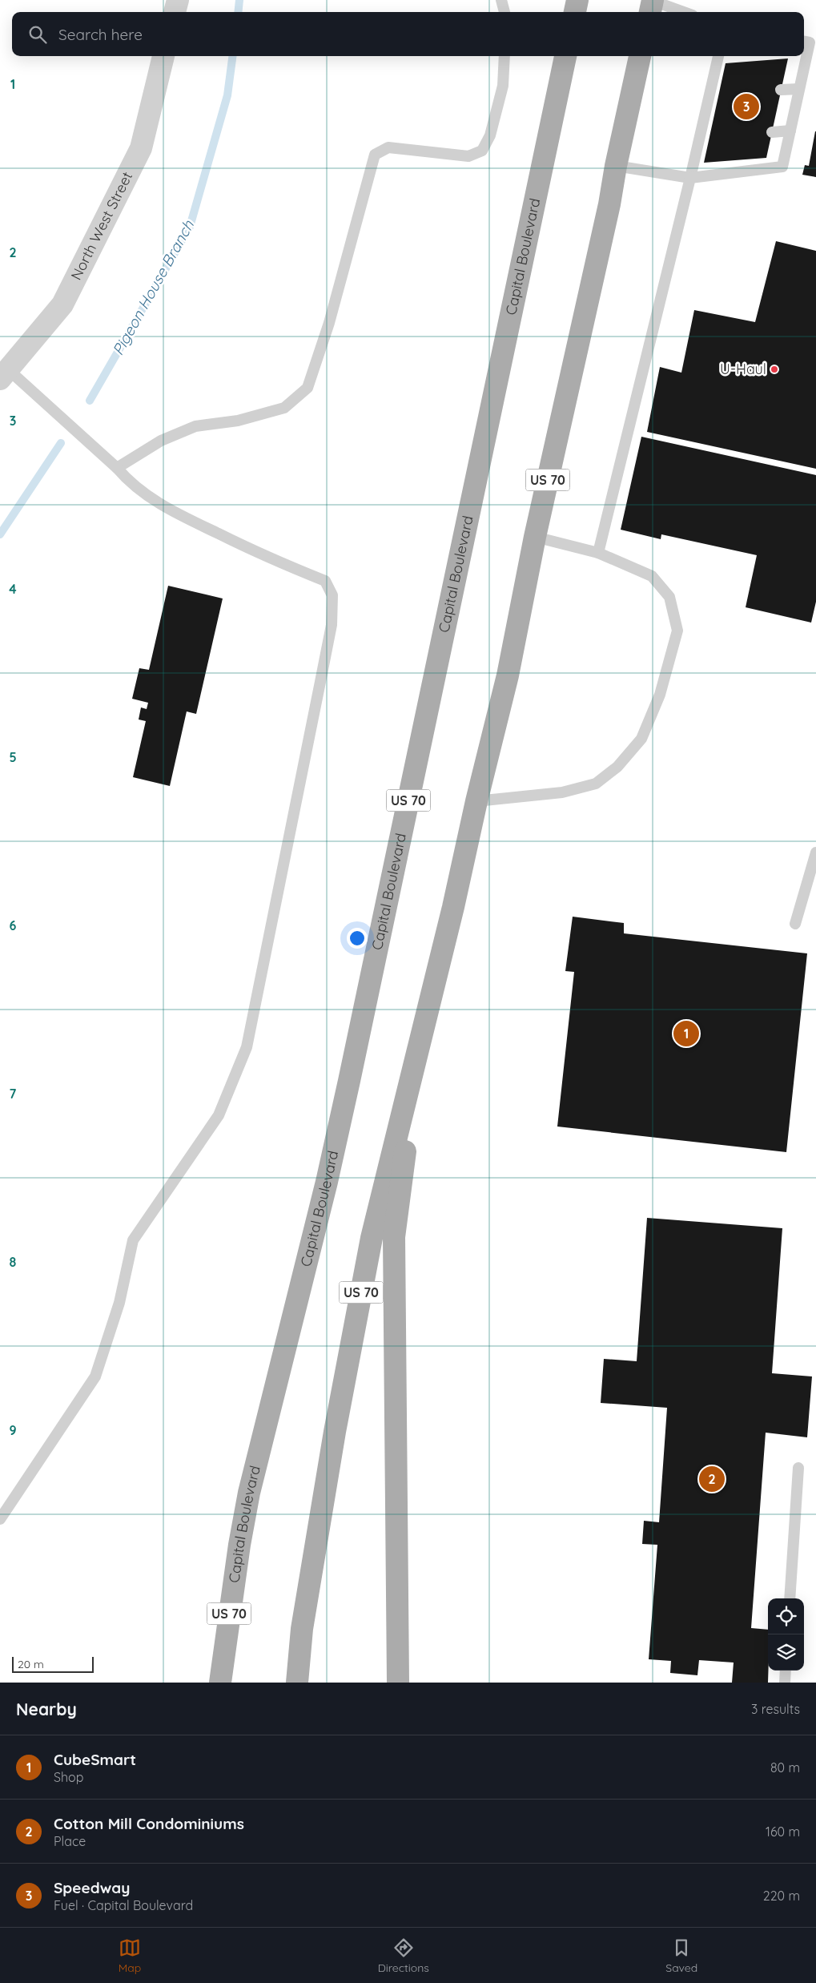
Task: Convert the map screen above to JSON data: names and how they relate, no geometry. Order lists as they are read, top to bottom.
{
  "streets": {
    "main road": ["Capital Boulevard", "US 70"],
    "street": ["North West Street"]
  },
  "water": ["Pigeon House Branch"],
  "places": ["U-Haul"],
  "scale_bar": "20 m",
  "page": {
    "search": "Search here",
    "pins": ["3", "1", "2"],
    "scale": "20 m",
    "heading": ["Nearby", "3 results"],
    "list": [
      {
        "mark": "1",
        "name": "CubeSmart",
        "note": "Shop",
        "value": "80 m"
      },
      {
        "mark": "2",
        "name": "Cotton Mill Condominiums",
        "note": "Place",
        "value": "160 m"
      },
      {
        "mark": "3",
        "name": "Speedway",
        "note": "Fuel · Capital Boulevard",
        "value": "220 m"
      }
    ],
    "nav": ["Map", "Directions", "Saved"]
  },
  "grid": {
    "rows": [
      "1",
      "2",
      "3",
      "4",
      "5",
      "6",
      "7",
      "8",
      "9"
    ]
  }
}
